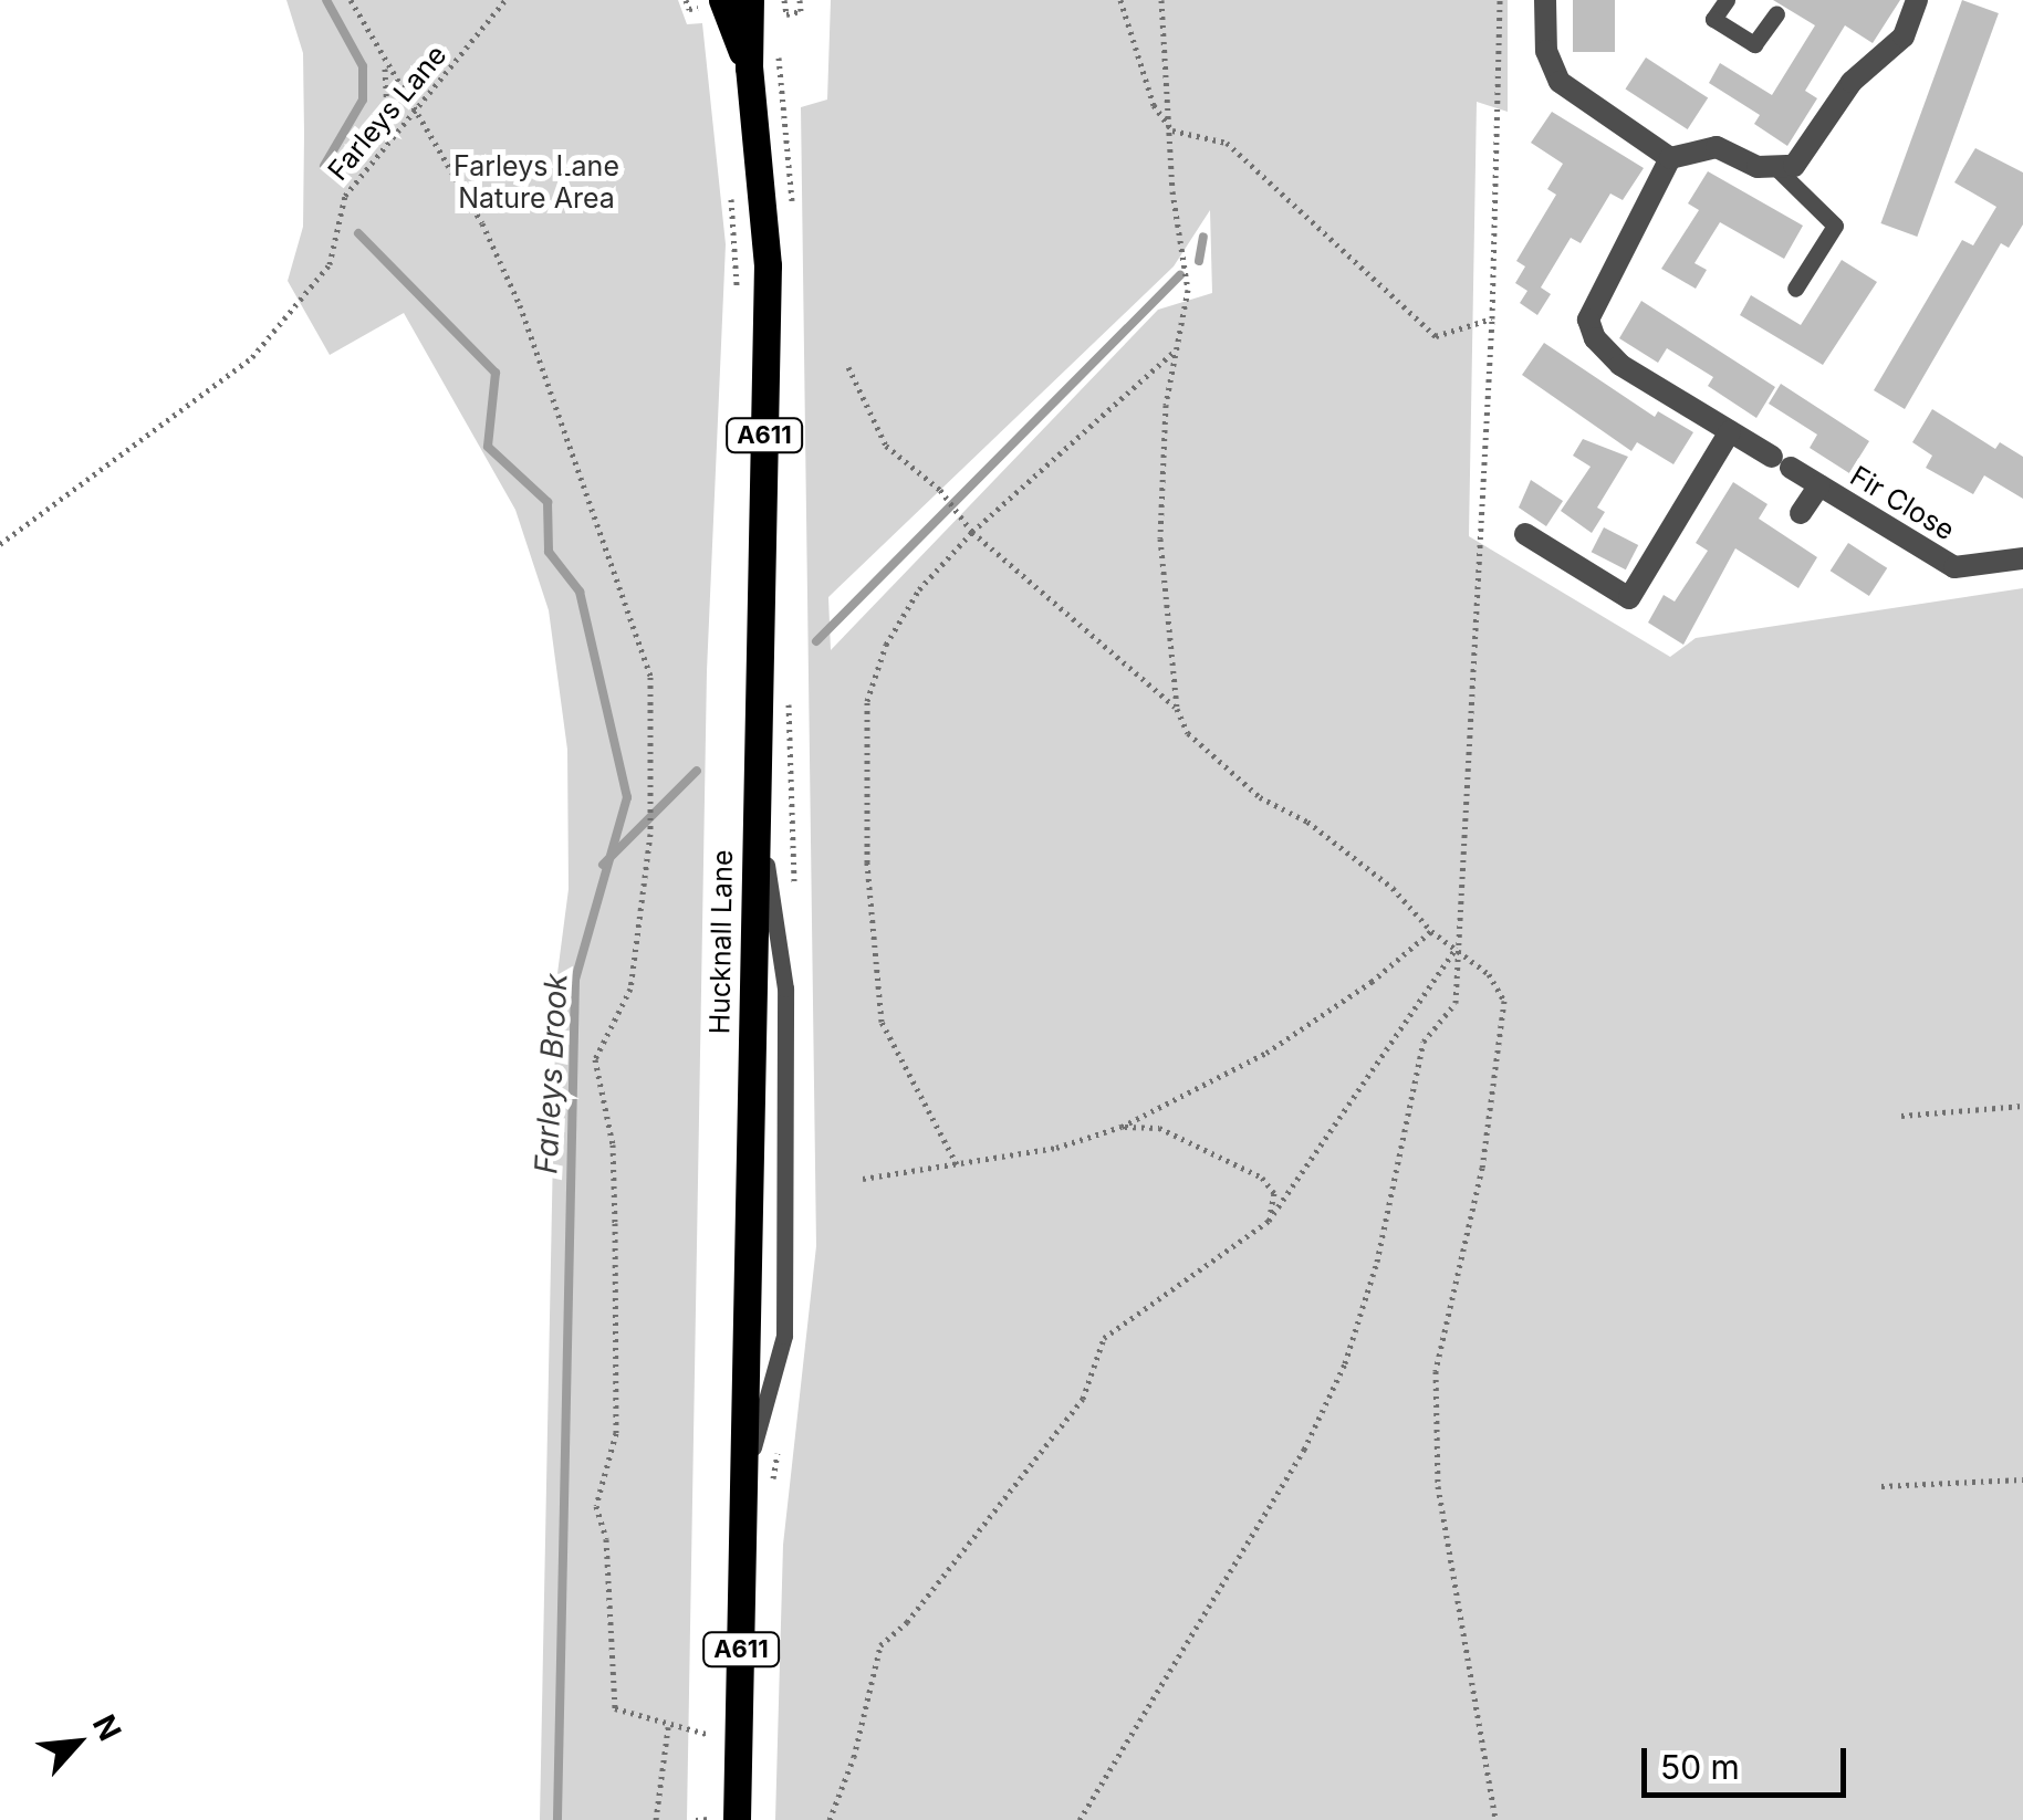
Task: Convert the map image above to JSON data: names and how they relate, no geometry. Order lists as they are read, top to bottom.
{
  "streets": {
    "main road": ["A611", "Hucknall Lane"],
    "street": ["Fir Close"],
    "path": ["Farleys Lane"]
  },
  "water": ["Farleys Brook"],
  "parks": ["Farleys Lane Nature Area"],
  "scale_bar": "50 m",
  "north": "top right"
}
